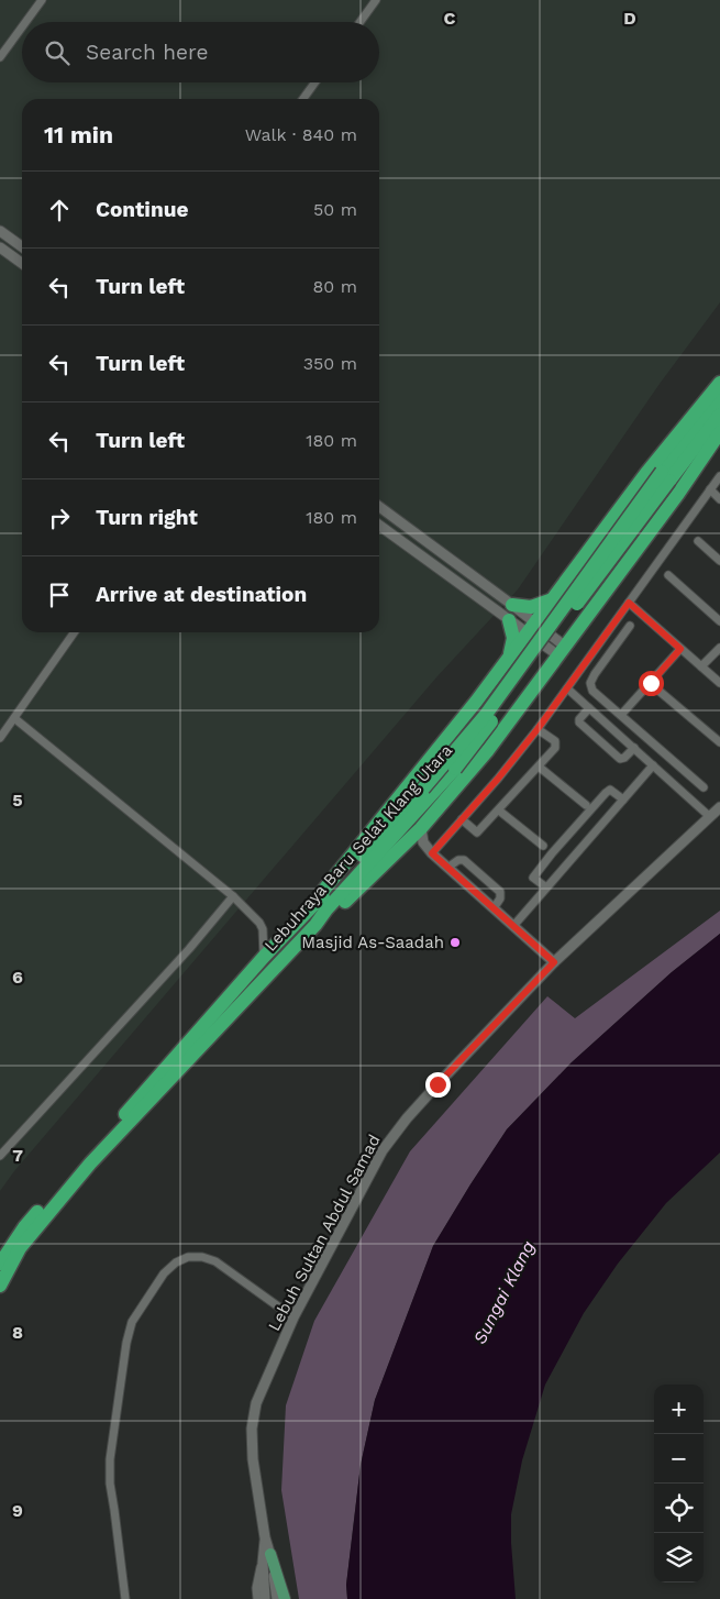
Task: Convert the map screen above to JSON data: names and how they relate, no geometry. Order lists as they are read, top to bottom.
{
  "streets": {
    "highway": ["Lebuhraya Baru Selat Klang Utara"],
    "street": ["Lebuh Sultan Abdul Samad"]
  },
  "water": ["Sungai Klang"],
  "places": ["Masjid As-Saadah"],
  "page": {
    "search": "Search here",
    "heading": ["11 min", "Walk · 840 m"],
    "list": [
      ["Continue", "50 m"],
      ["Turn left", "80 m"],
      ["Turn left", "350 m"],
      ["Turn left", "180 m"],
      ["Turn right", "180 m"],
      "Arrive at destination"
    ],
    "map_buttons": ["+", "−"]
  },
  "grid": {
    "columns": ["C", "D"],
    "rows": [
      "5",
      "6",
      "7",
      "8",
      "9"
    ]
  }
}
